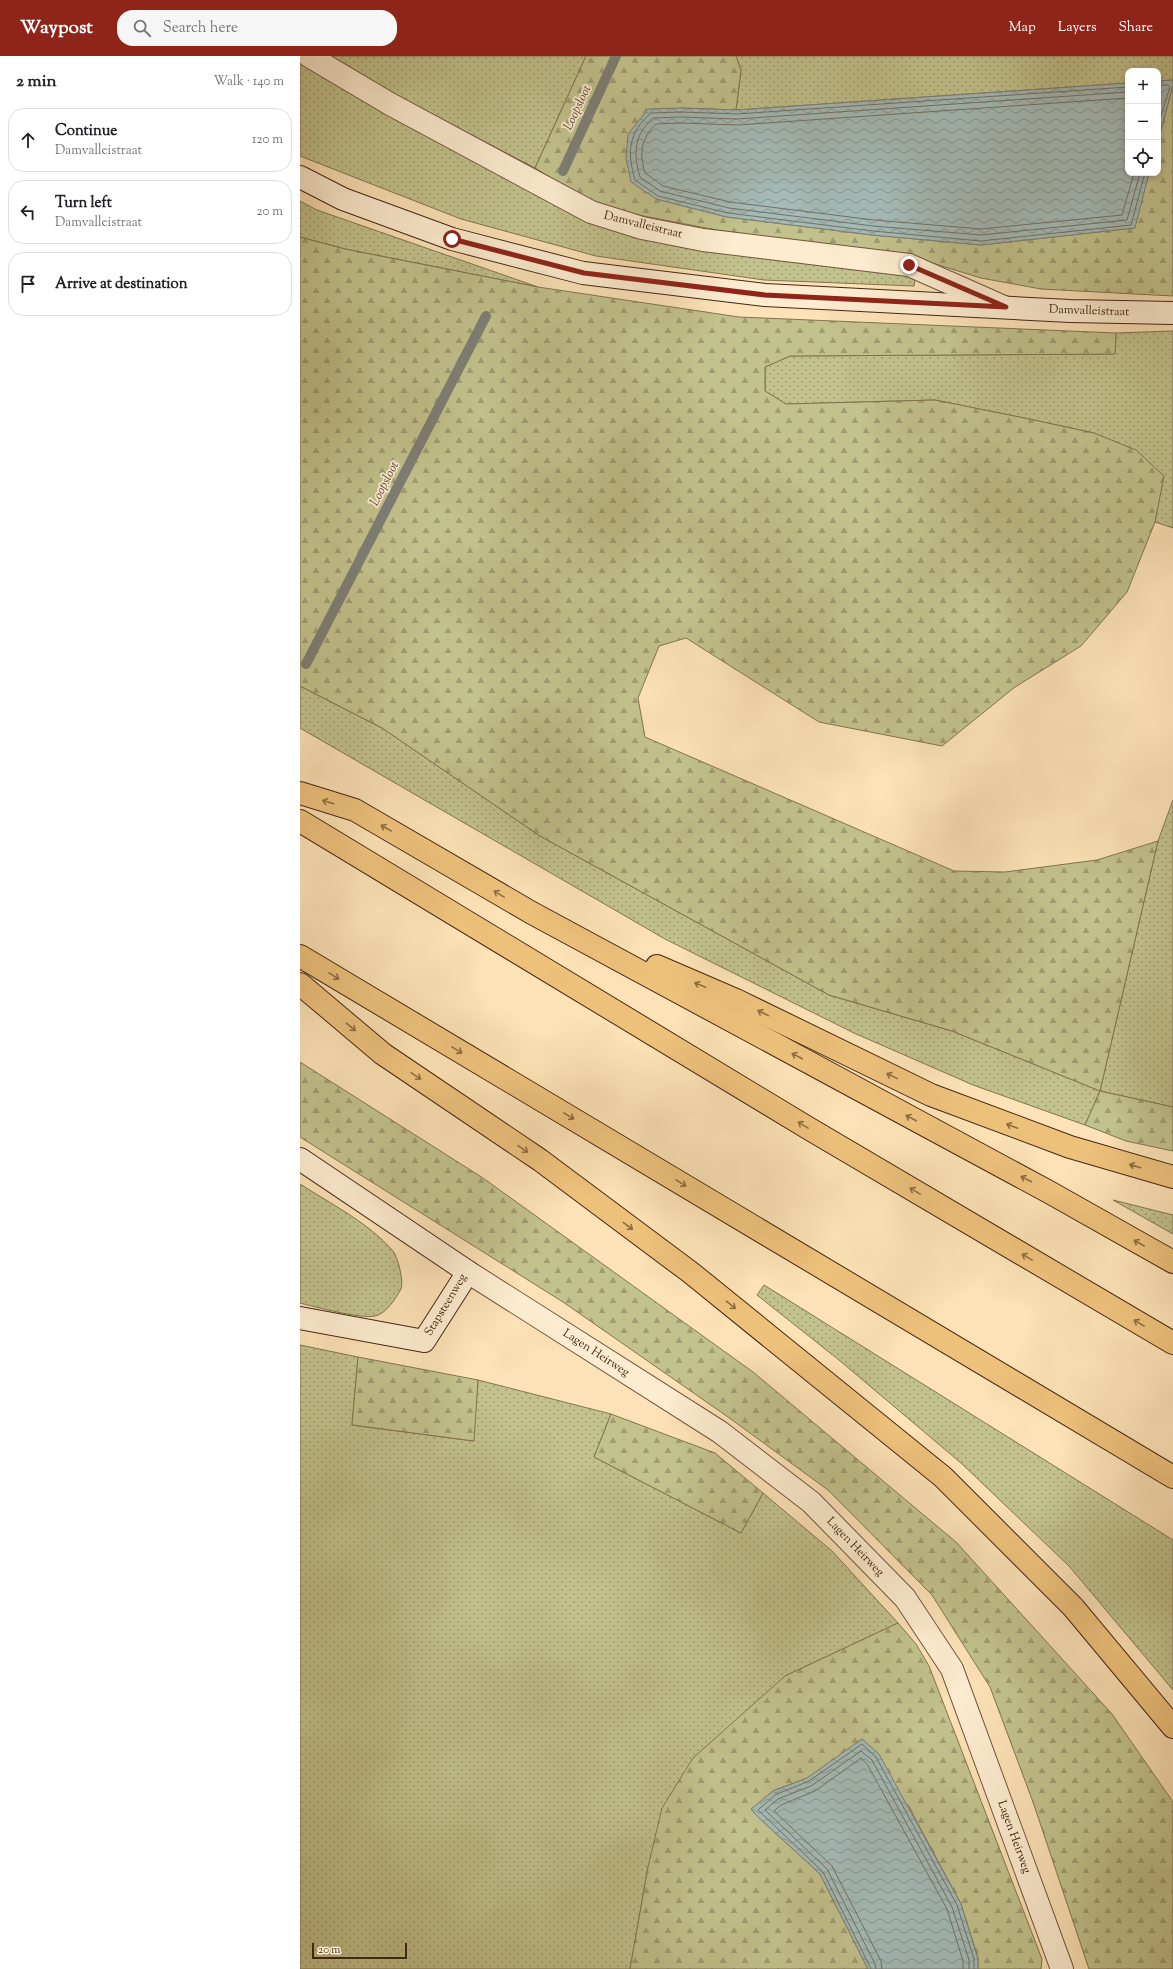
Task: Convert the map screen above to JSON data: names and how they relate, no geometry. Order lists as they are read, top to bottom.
{
  "streets": {
    "street": ["Damvalleistraat", "Stapsteenweg", "Lagen Heirweg"]
  },
  "crossings": [
    ["Stapsteenweg", "Lagen Heirweg"]
  ],
  "water": ["Loopsloot"],
  "scale_bar": "20 m",
  "page": {
    "header": "Waypost",
    "search": "Search here",
    "nav": ["Map", "Layers", "Share"],
    "heading": ["2 min", "Walk · 140 m"],
    "map_buttons": ["+", "−"],
    "list": [
      ["Continue", "Damvalleistraat", "120 m"],
      ["Turn left", "Damvalleistraat", "20 m"],
      "Arrive at destination"
    ],
    "scale": "20 m"
  }
}
